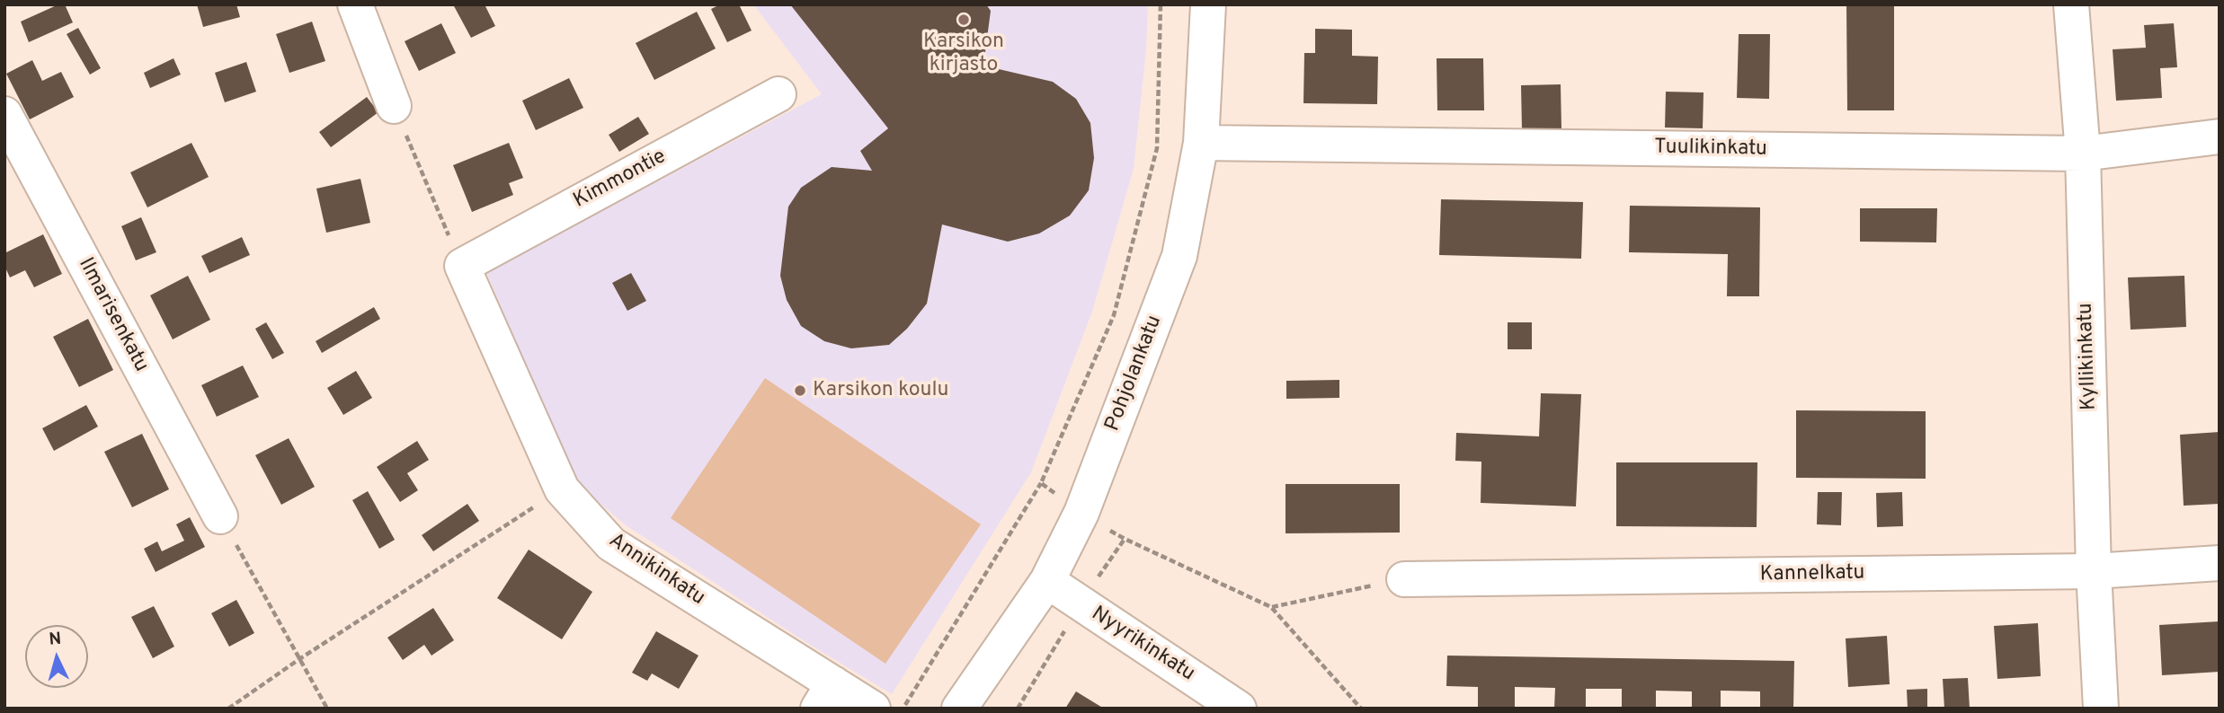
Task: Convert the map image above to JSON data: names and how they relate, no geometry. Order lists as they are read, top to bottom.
{
  "streets": {
    "street": [
      "Tuulikinkatu",
      "Kimmontie",
      "Ilmarisenkatu",
      "Kyllikinkatu",
      "Pohjolankatu",
      "Annikinkatu",
      "Kannelkatu",
      "Nyyrikinkatu"
    ]
  },
  "crossings": [
    ["Tuulikinkatu", "Kyllikinkatu"],
    ["Tuulikinkatu", "Pohjolankatu"],
    ["Kimmontie", "Annikinkatu"],
    ["Kyllikinkatu", "Kannelkatu"],
    ["Pohjolankatu", "Nyyrikinkatu"]
  ],
  "places": ["Karsikon kirjasto", "Karsikon koulu"],
  "north": "top"
}
